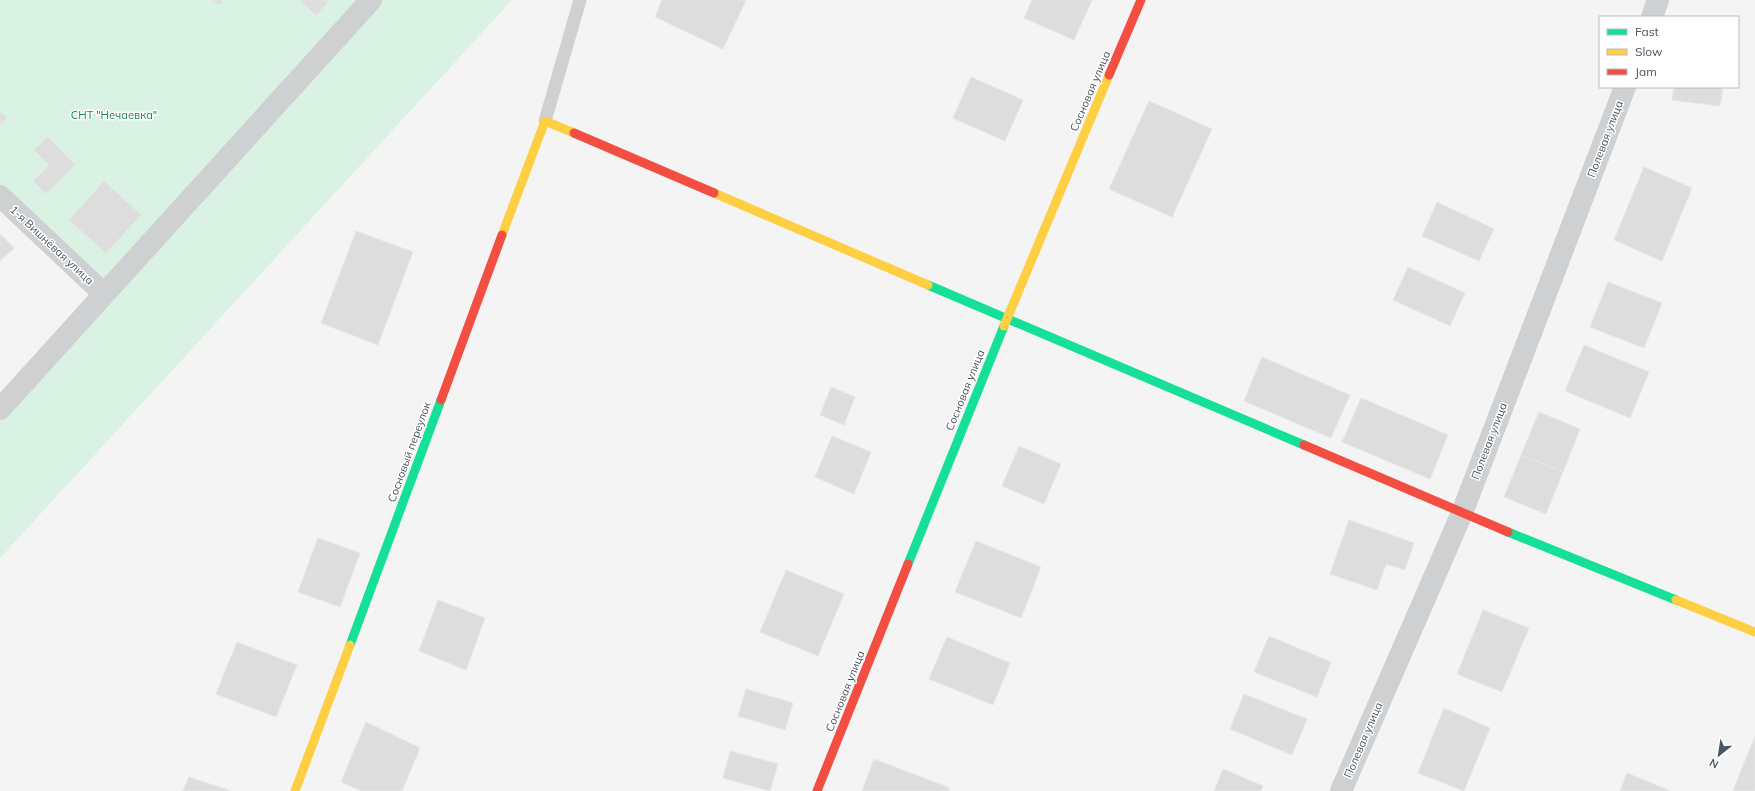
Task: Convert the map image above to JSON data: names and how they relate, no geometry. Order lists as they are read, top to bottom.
{
  "streets": {
    "street": [
      "Сосновая улица",
      "Полевая улица",
      "1-я Вишнёвая улица",
      "Сосновый переулок"
    ]
  },
  "parks": ["СНТ \"Нечаевка\""],
  "legend": ["Fast", "Slow", "Jam"],
  "north": "bottom left"
}
